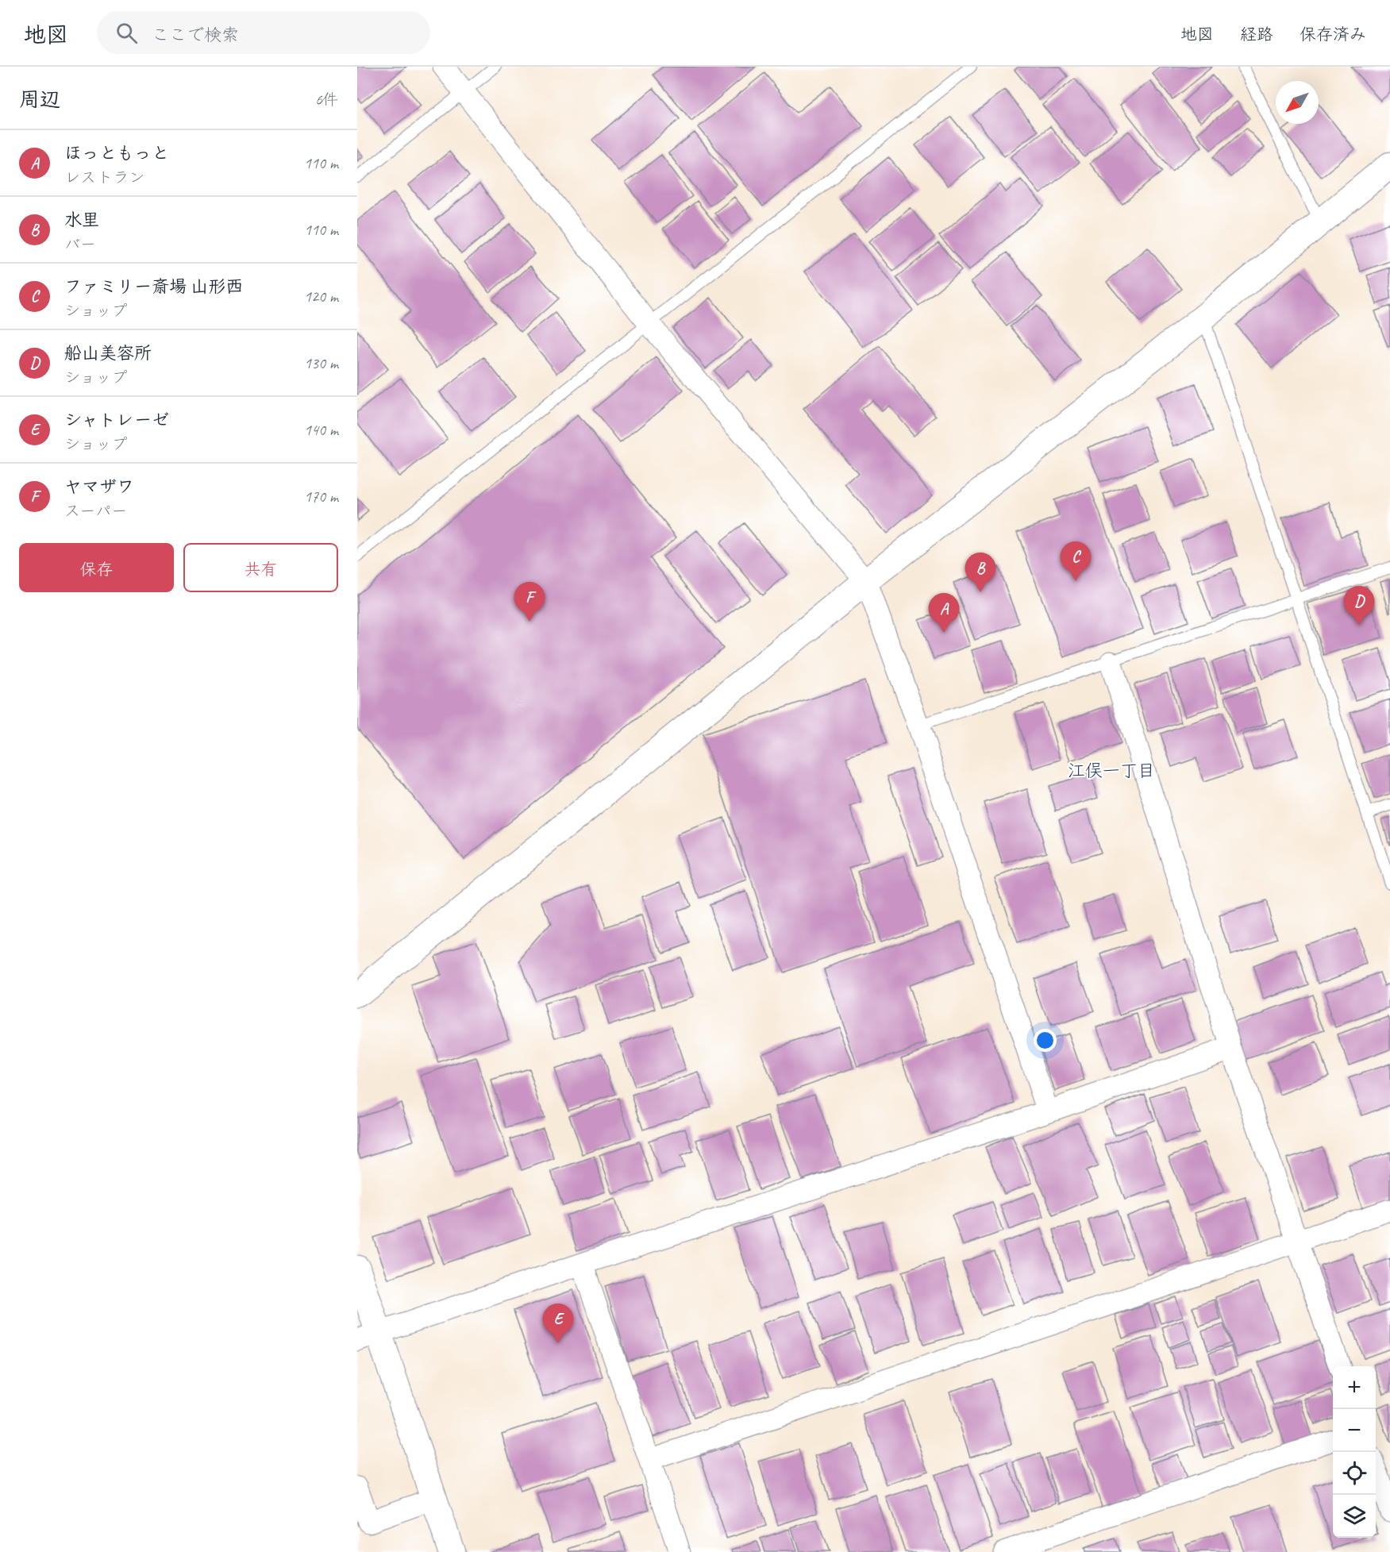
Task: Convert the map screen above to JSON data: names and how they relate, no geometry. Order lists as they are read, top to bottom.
{
  "districts": ["江俣一丁目"],
  "north": "bottom left",
  "page": {
    "header": "地図",
    "search": "ここで検索",
    "nav": ["地図", "経路", "保存済み"],
    "heading": ["周辺", "6件"],
    "list": [
      {
        "mark": "A",
        "name": "ほっともっと",
        "note": "レストラン",
        "value": "110 m"
      },
      {
        "mark": "B",
        "name": "水里",
        "note": "バー",
        "value": "110 m"
      },
      {
        "mark": "C",
        "name": "ファミリー斎場 山形西",
        "note": "ショップ",
        "value": "120 m"
      },
      {
        "mark": "D",
        "name": "船山美容所",
        "note": "ショップ",
        "value": "130 m"
      },
      {
        "mark": "E",
        "name": "シャトレーゼ",
        "note": "ショップ",
        "value": "140 m"
      },
      {
        "mark": "F",
        "name": "ヤマザワ",
        "note": "スーパー",
        "value": "170 m"
      }
    ],
    "buttons": ["保存", "共有"],
    "pins": [
      "C",
      "B",
      "F",
      "D",
      "A",
      "E"
    ],
    "map_buttons": ["+", "−"]
  }
}
